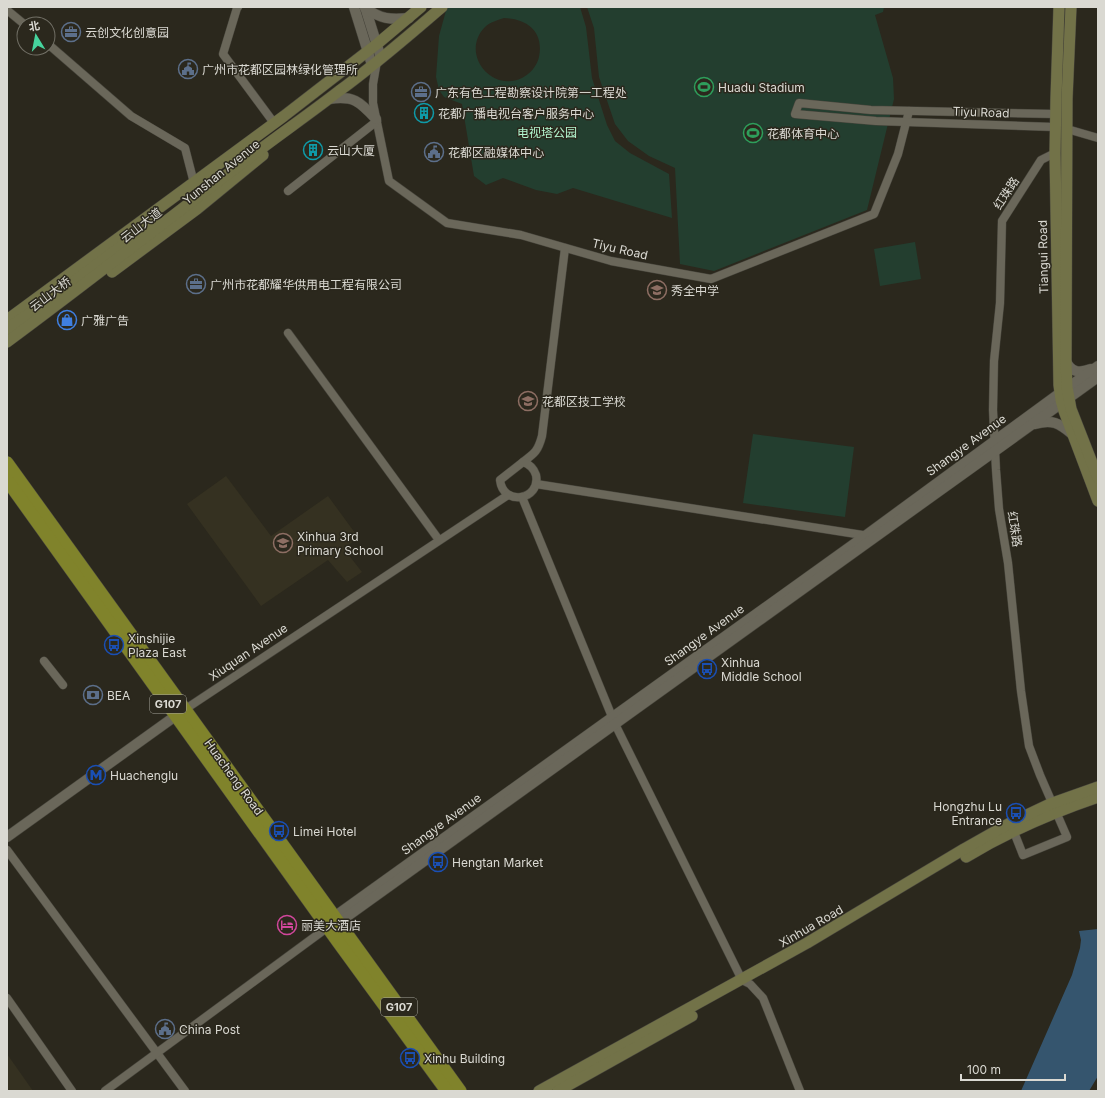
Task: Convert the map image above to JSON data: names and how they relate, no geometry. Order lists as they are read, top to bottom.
{
  "streets": {
    "highway": ["G107", "Huacheng Road"],
    "main road": [
      "Yunshan Avenue",
      "云山大道",
      "Tiangui Road",
      "云山大桥",
      "Xinhua Road"
    ],
    "street": [
      "Tiyu Road",
      "红珠路",
      "Shangye Avenue",
      "Xiuquan Avenue"
    ]
  },
  "crossings": [
    ["Tiyu Road", "Yunshan Avenue"],
    ["Tiyu Road", "Tiangui Road"],
    ["Yunshan Avenue", "云山大道"],
    ["红珠路", "Tiangui Road"],
    ["红珠路", "Shangye Avenue"],
    ["红珠路", "Xinhua Road"],
    ["云山大道", "云山大桥"],
    ["Tiangui Road", "Shangye Avenue"],
    ["Shangye Avenue", "Huacheng Road"],
    ["Xiuquan Avenue", "Huacheng Road"]
  ],
  "parks": ["电视塔公园"],
  "places": {
    "office": ["云创文化创意园", "广东有色工程勘察设计院第一工程处", "广州市花都耀华供用电工程有限公司"],
    "public building": ["广州市花都区园林绿化管理所", "花都区融媒体中心", "China Post"],
    "sports": ["Huadu Stadium", "花都体育中心"],
    "building": ["花都广播电视台客户服务中心", "云山大厦"],
    "school or university": ["秀全中学", "花都区技工学校", "Xinhua 3rd Primary School"],
    "shop": ["广雅广告"],
    "bus stop": [
      "Xinshijie Plaza East",
      "Xinhua Middle School",
      "Hongzhu Lu Entrance",
      "Limei Hotel",
      "Hengtan Market",
      "Xinhu Building"
    ],
    "bank": ["BEA"],
    "metro station": ["Huachenglu"],
    "hotel": ["丽美大酒店"]
  },
  "scale_bar": "100 m",
  "north": "top"
}
